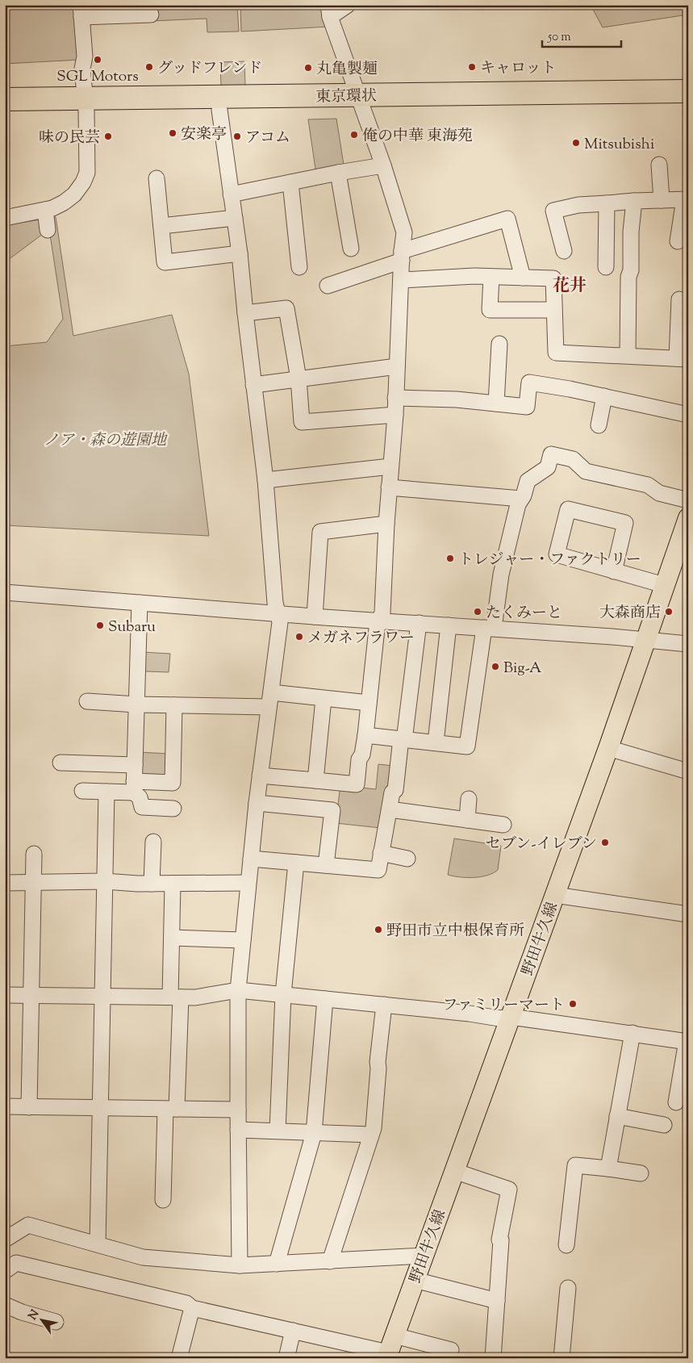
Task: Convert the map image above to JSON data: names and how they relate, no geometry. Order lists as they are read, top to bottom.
{
  "streets": {
    "highway": ["東京環状"],
    "main road": ["野田牛久線"]
  },
  "districts": ["花井"],
  "parks": ["ノア・森の遊園地"],
  "places": [
    "SGL Motors",
    "グッドフレンド",
    "キャロット",
    "丸亀製麺",
    "安楽亭",
    "俺の中華 東海苑",
    "味の民芸",
    "アコム",
    "Mitsubishi",
    "トレジャー・ファクトリー",
    "たくみーと",
    "大森商店",
    "Subaru",
    "メガネフラワー",
    "Big-A",
    "セブン-イレブン",
    "野田市立中根保育所",
    "ファミリーマート"
  ],
  "scale_bar": "50 m",
  "north": "top left"
}
